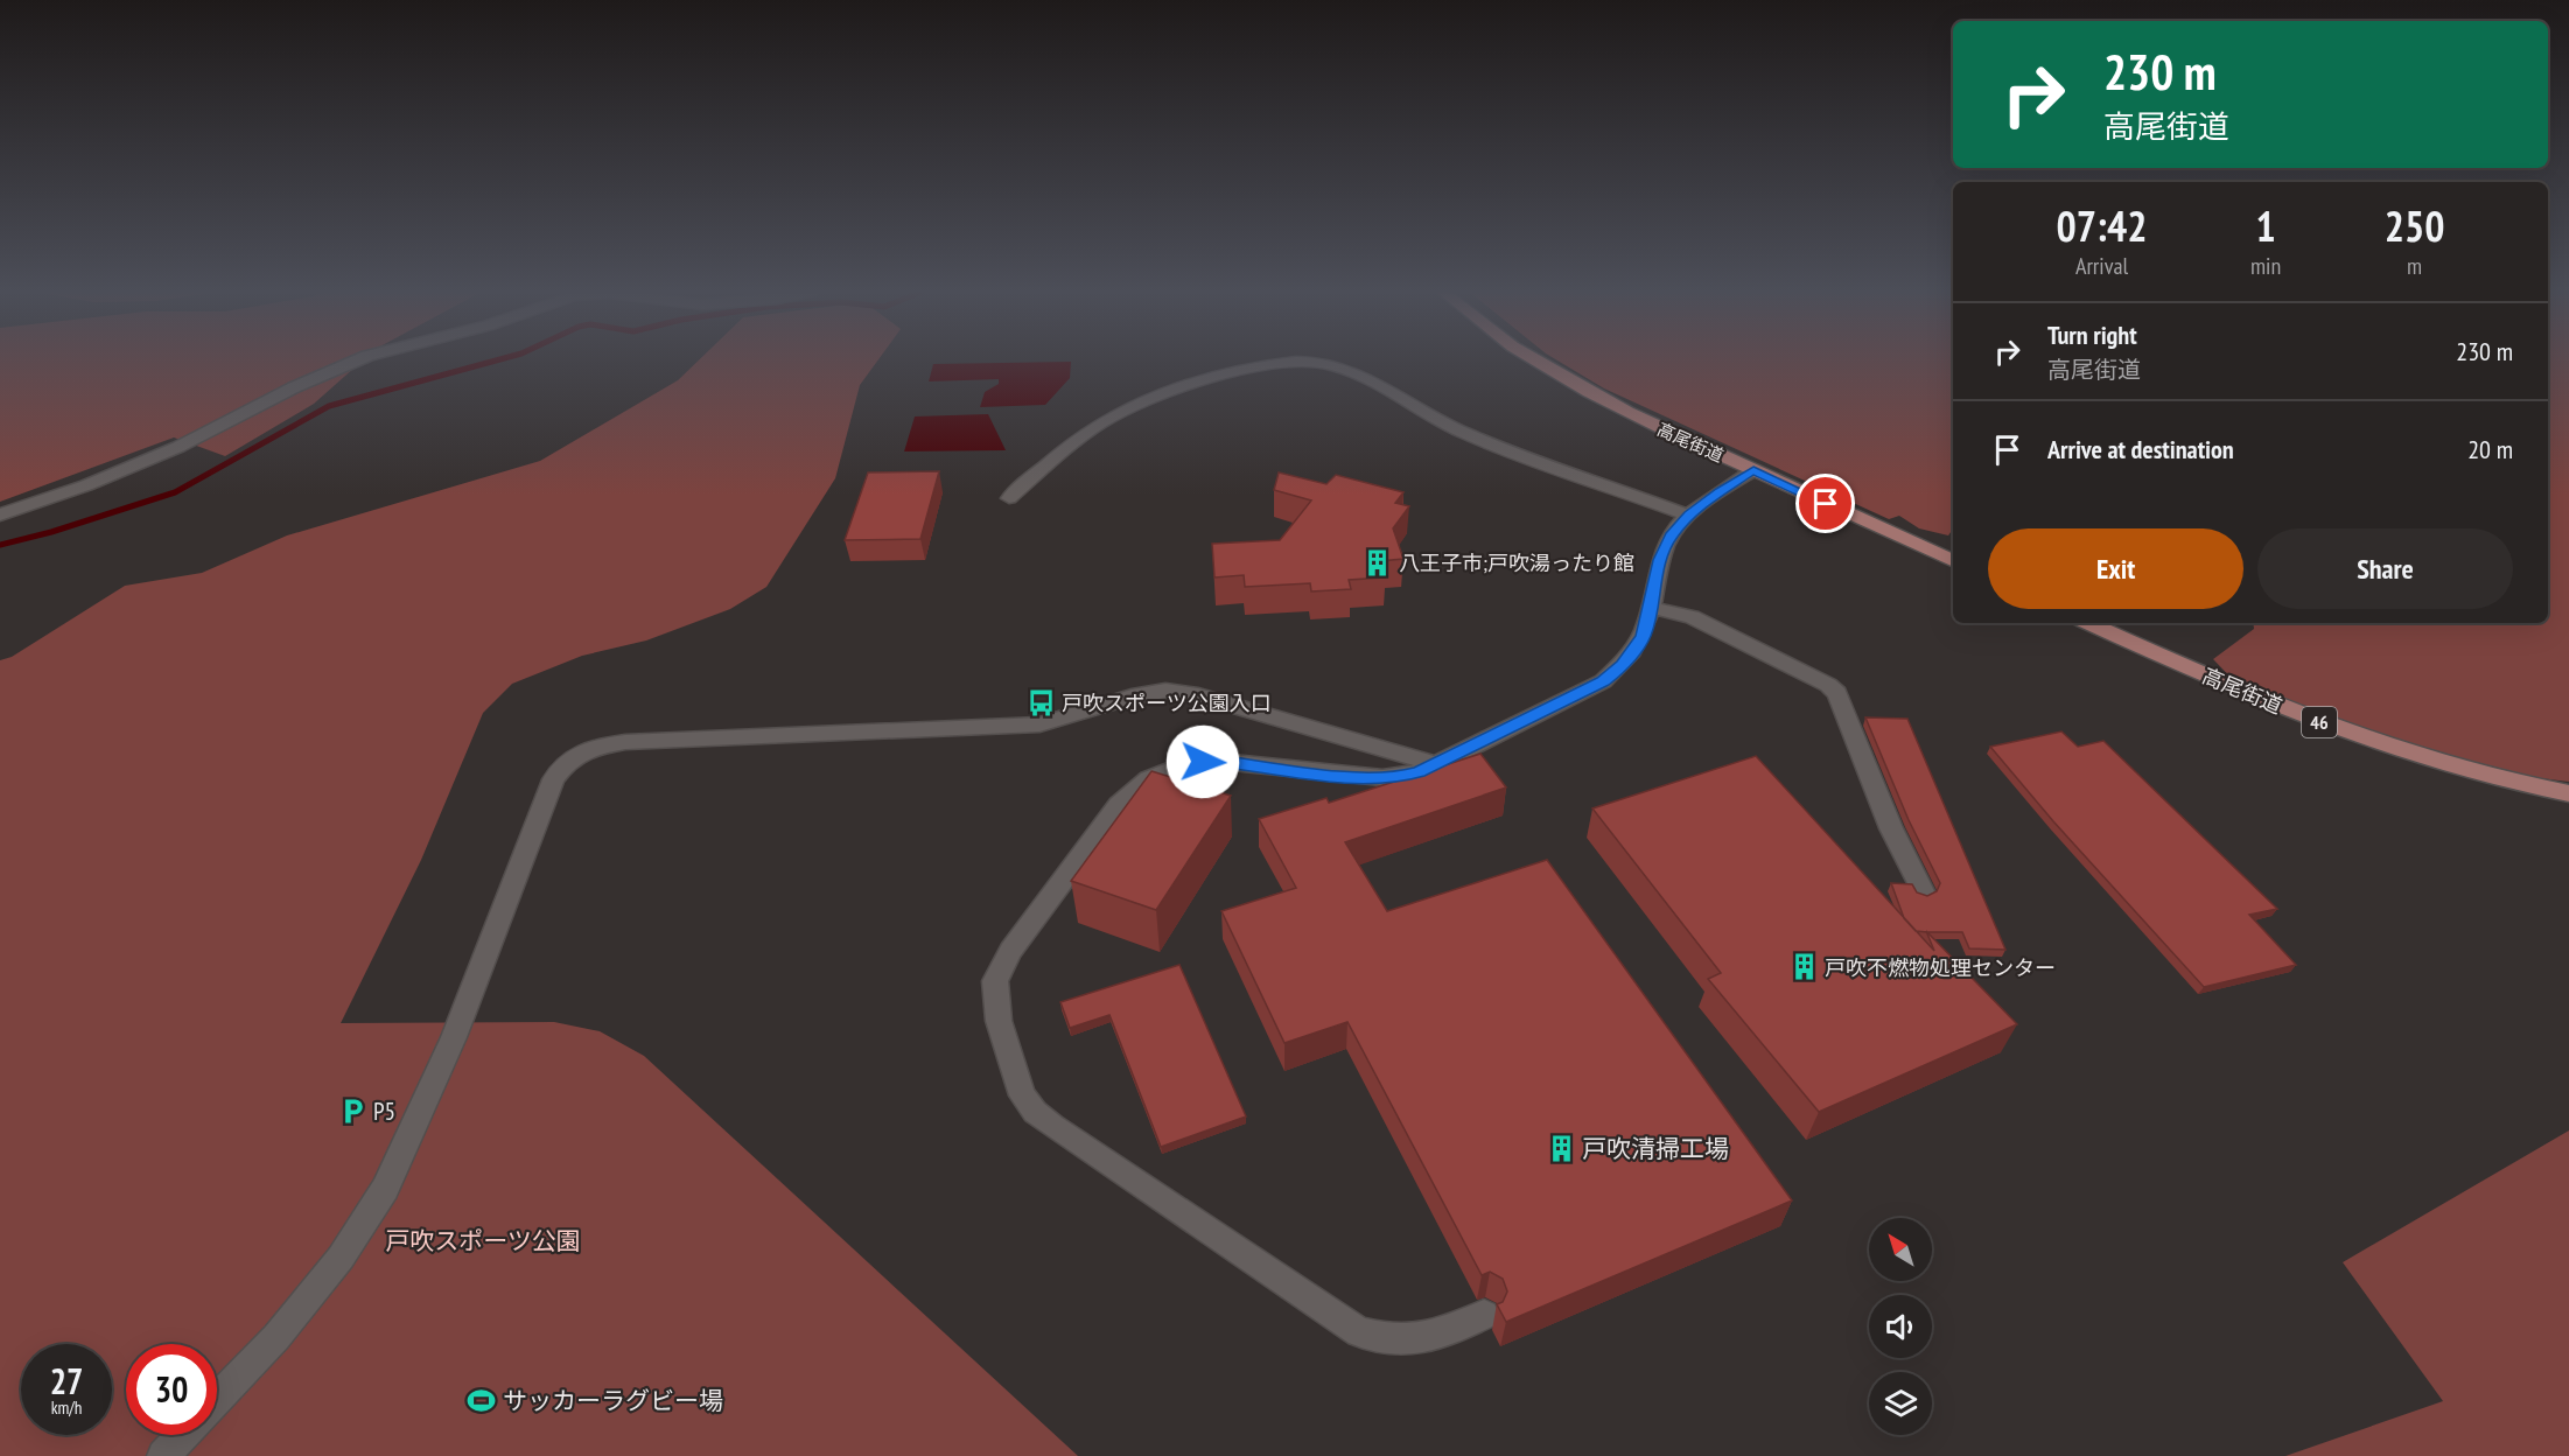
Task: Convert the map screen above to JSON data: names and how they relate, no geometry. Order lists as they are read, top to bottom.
{
  "streets": {
    "main road": ["高尾街道", "46"]
  },
  "parks": ["戸吹スポーツ公園"],
  "places": {
    "building": ["八王子市;戸吹湯ったり館", "戸吹不燃物処理センター", "戸吹清掃工場"],
    "bus stop": ["戸吹スポーツ公園入口"],
    "parking": ["P5"],
    "sports": ["サッカーラグビー場"]
  },
  "north": "top left",
  "page": {
    "turn": ["230 m", "高尾街道"],
    "eta": [
      "07:42",
      "Arrival",
      "1",
      "min",
      "250",
      "m"
    ],
    "list": [
      {
        "name": "Turn right",
        "note": "高尾街道",
        "value": "230 m"
      },
      {
        "name": "Arrive at destination",
        "value": "20 m"
      }
    ],
    "buttons": ["Exit", "Share"],
    "speed": "27 km/h",
    "limit": "30"
  }
}
